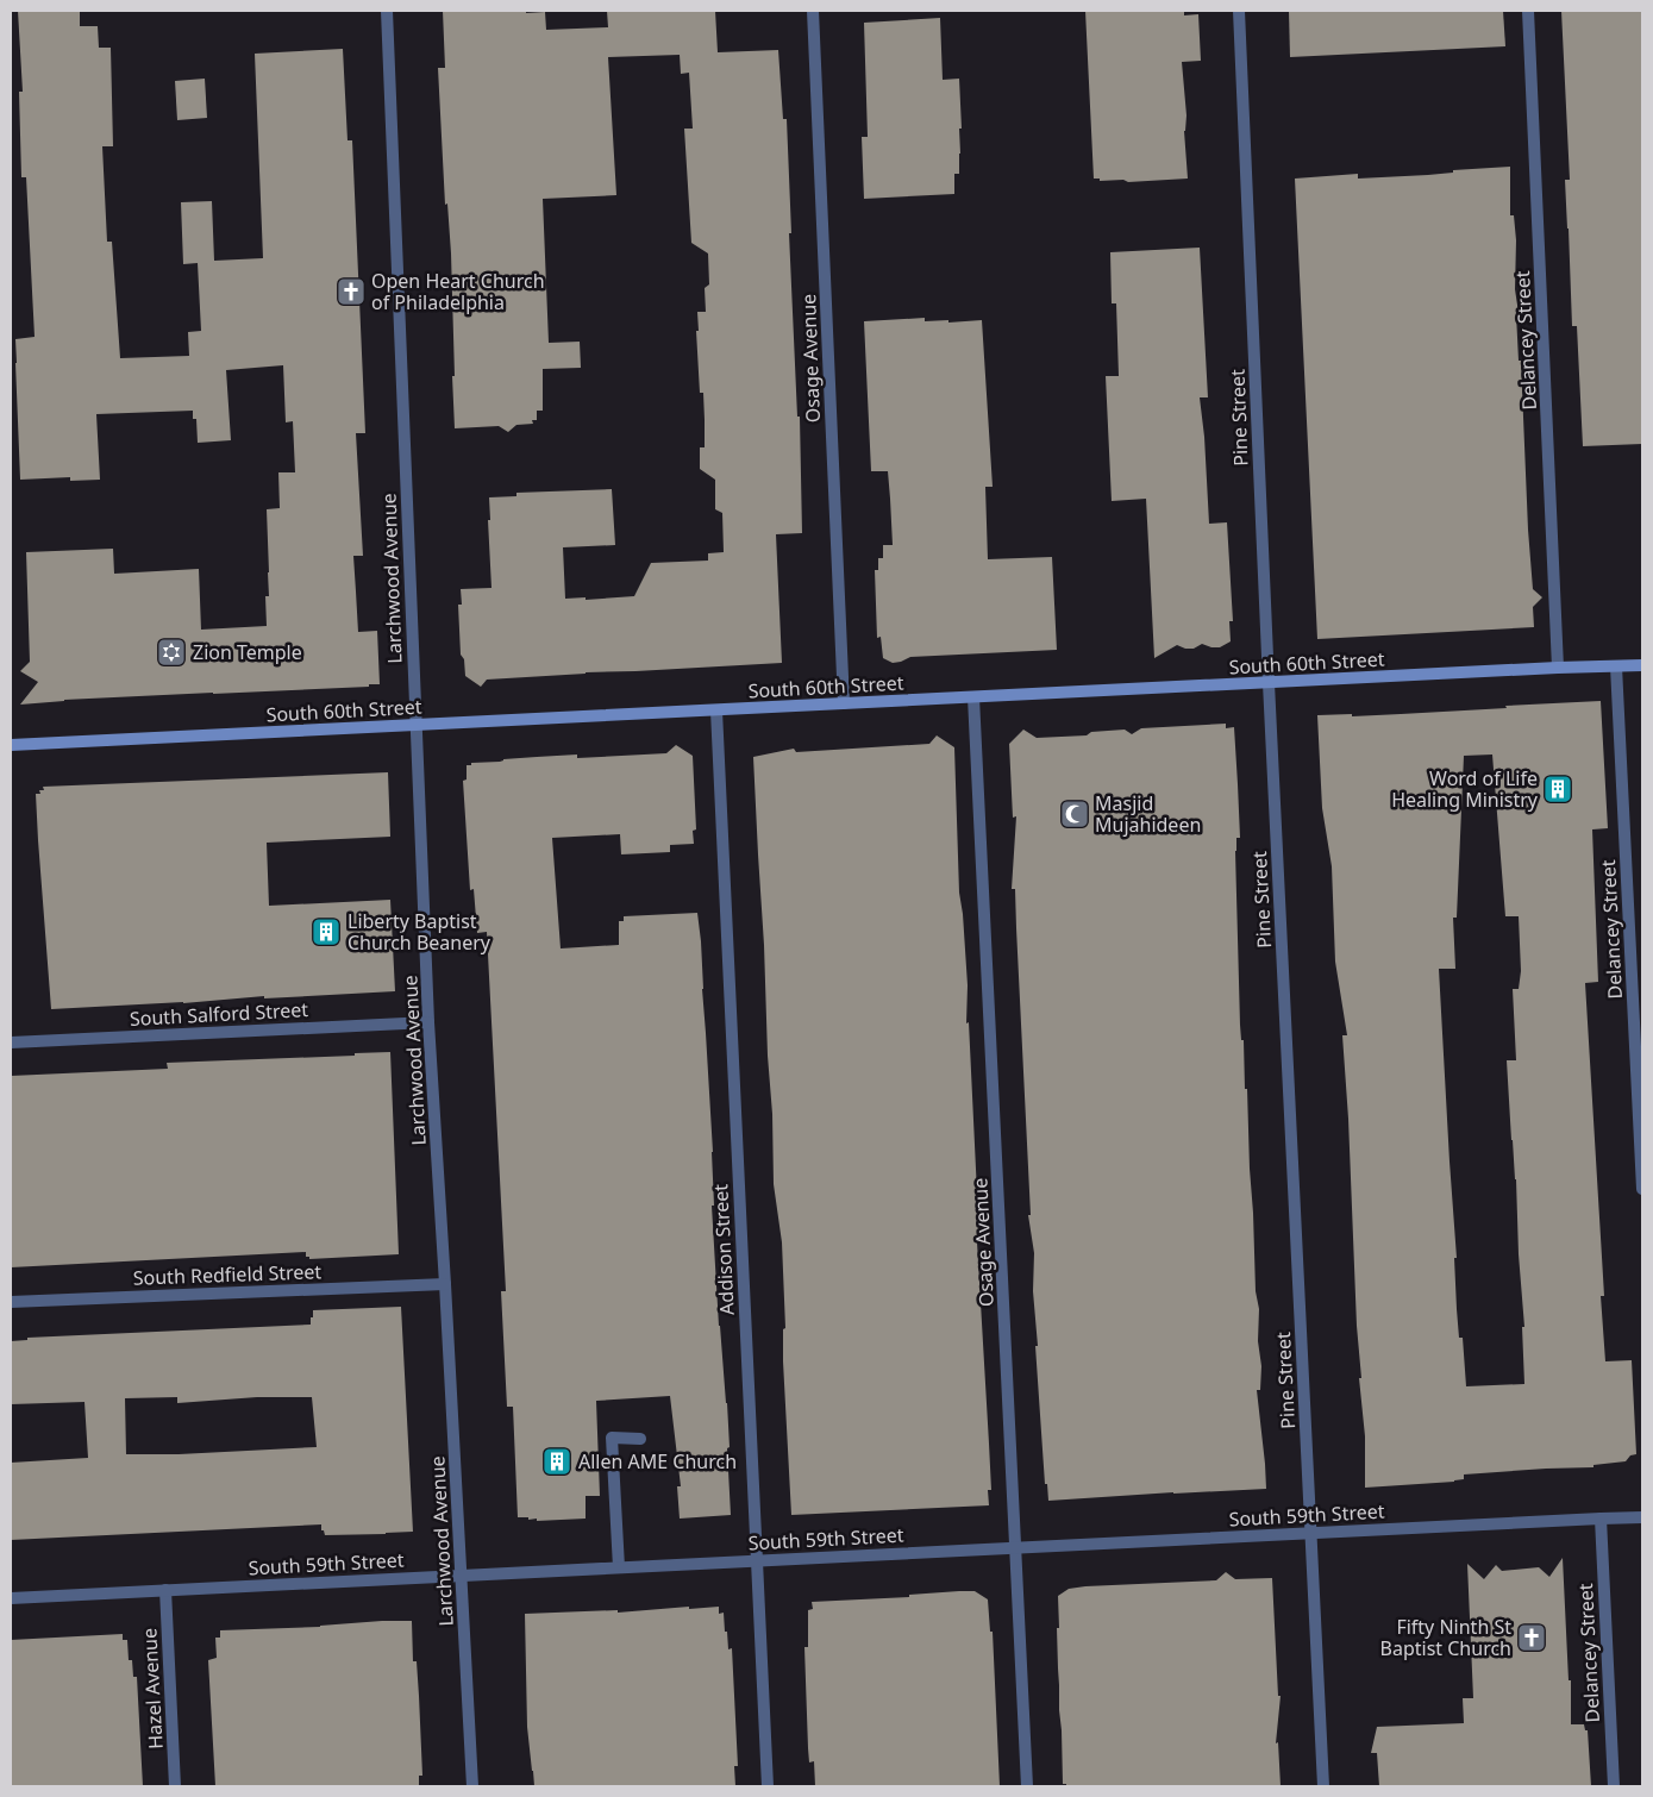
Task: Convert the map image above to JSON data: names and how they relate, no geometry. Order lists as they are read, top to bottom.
{
  "streets": {
    "street": [
      "Delancey Street",
      "Osage Avenue",
      "Pine Street",
      "Larchwood Avenue",
      "South 60th Street",
      "South Salford Street",
      "Addison Street",
      "South Redfield Street",
      "South 59th Street",
      "Hazel Avenue"
    ]
  },
  "crossings": [
    ["Delancey Street", "South 60th Street"],
    ["Delancey Street", "South 59th Street"],
    ["Osage Avenue", "South 60th Street"],
    ["Osage Avenue", "South 59th Street"],
    ["Pine Street", "South 60th Street"],
    ["Pine Street", "South 59th Street"],
    ["Larchwood Avenue", "South 60th Street"],
    ["Larchwood Avenue", "South Salford Street"],
    ["Larchwood Avenue", "South Redfield Street"],
    ["Larchwood Avenue", "South 59th Street"],
    ["South 60th Street", "Addison Street"],
    ["Addison Street", "South 59th Street"],
    ["South 59th Street", "Hazel Avenue"]
  ],
  "places": {
    "church": ["Open Heart Church of Philadelphia", "Fifty Ninth St Baptist Church"],
    "synagogue": ["Zion Temple"],
    "building": ["Word of Life Healing Ministry", "Liberty Baptist Church Beanery", "Allen AME Church"],
    "mosque": ["Masjid Mujahideen"]
  }
}
